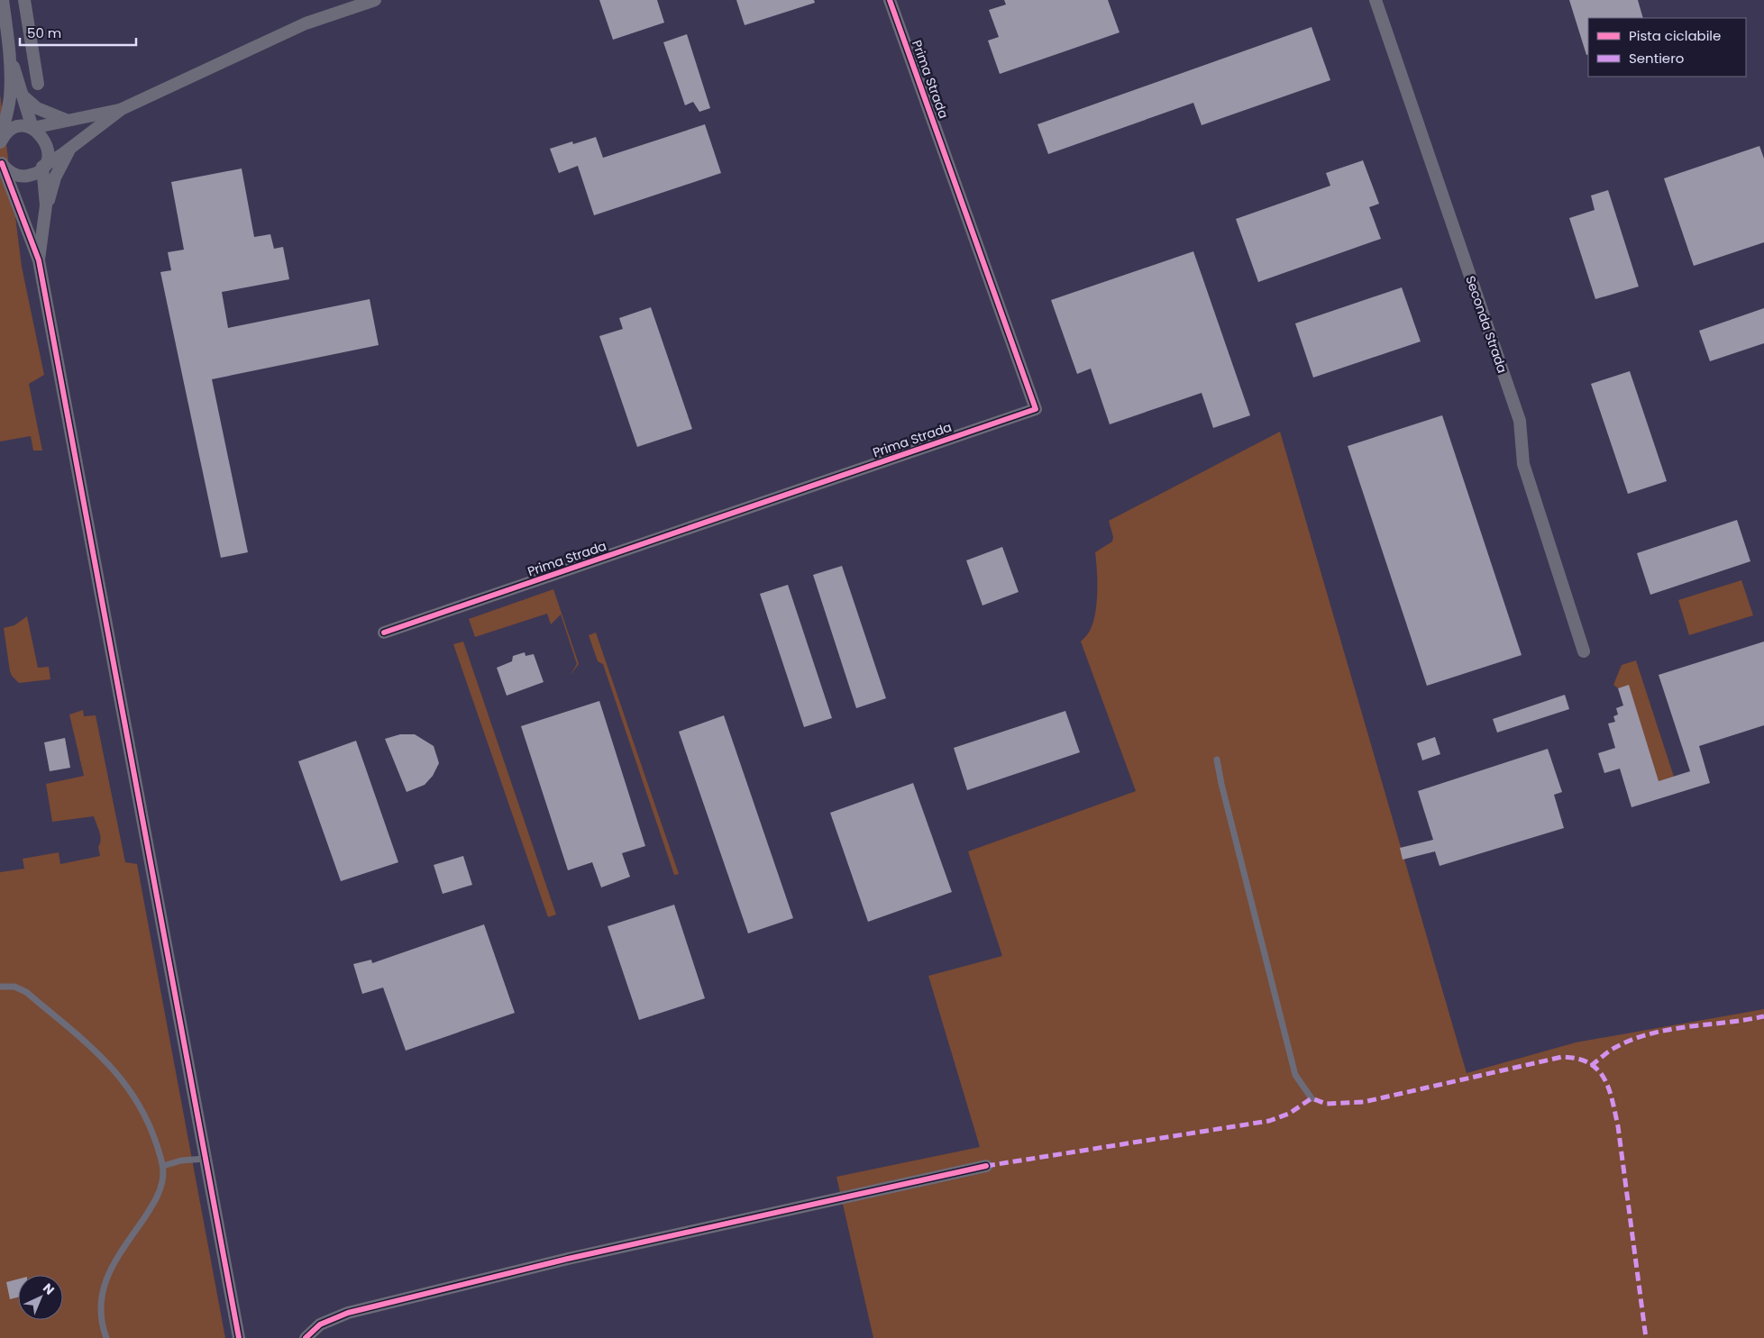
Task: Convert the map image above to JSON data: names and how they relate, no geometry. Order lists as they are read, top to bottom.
{
  "streets": {
    "street": ["Prima Strada", "Seconda Strada"]
  },
  "legend": ["Pista ciclabile", "Sentiero"],
  "scale_bar": "50 m",
  "north": "top right"
}
